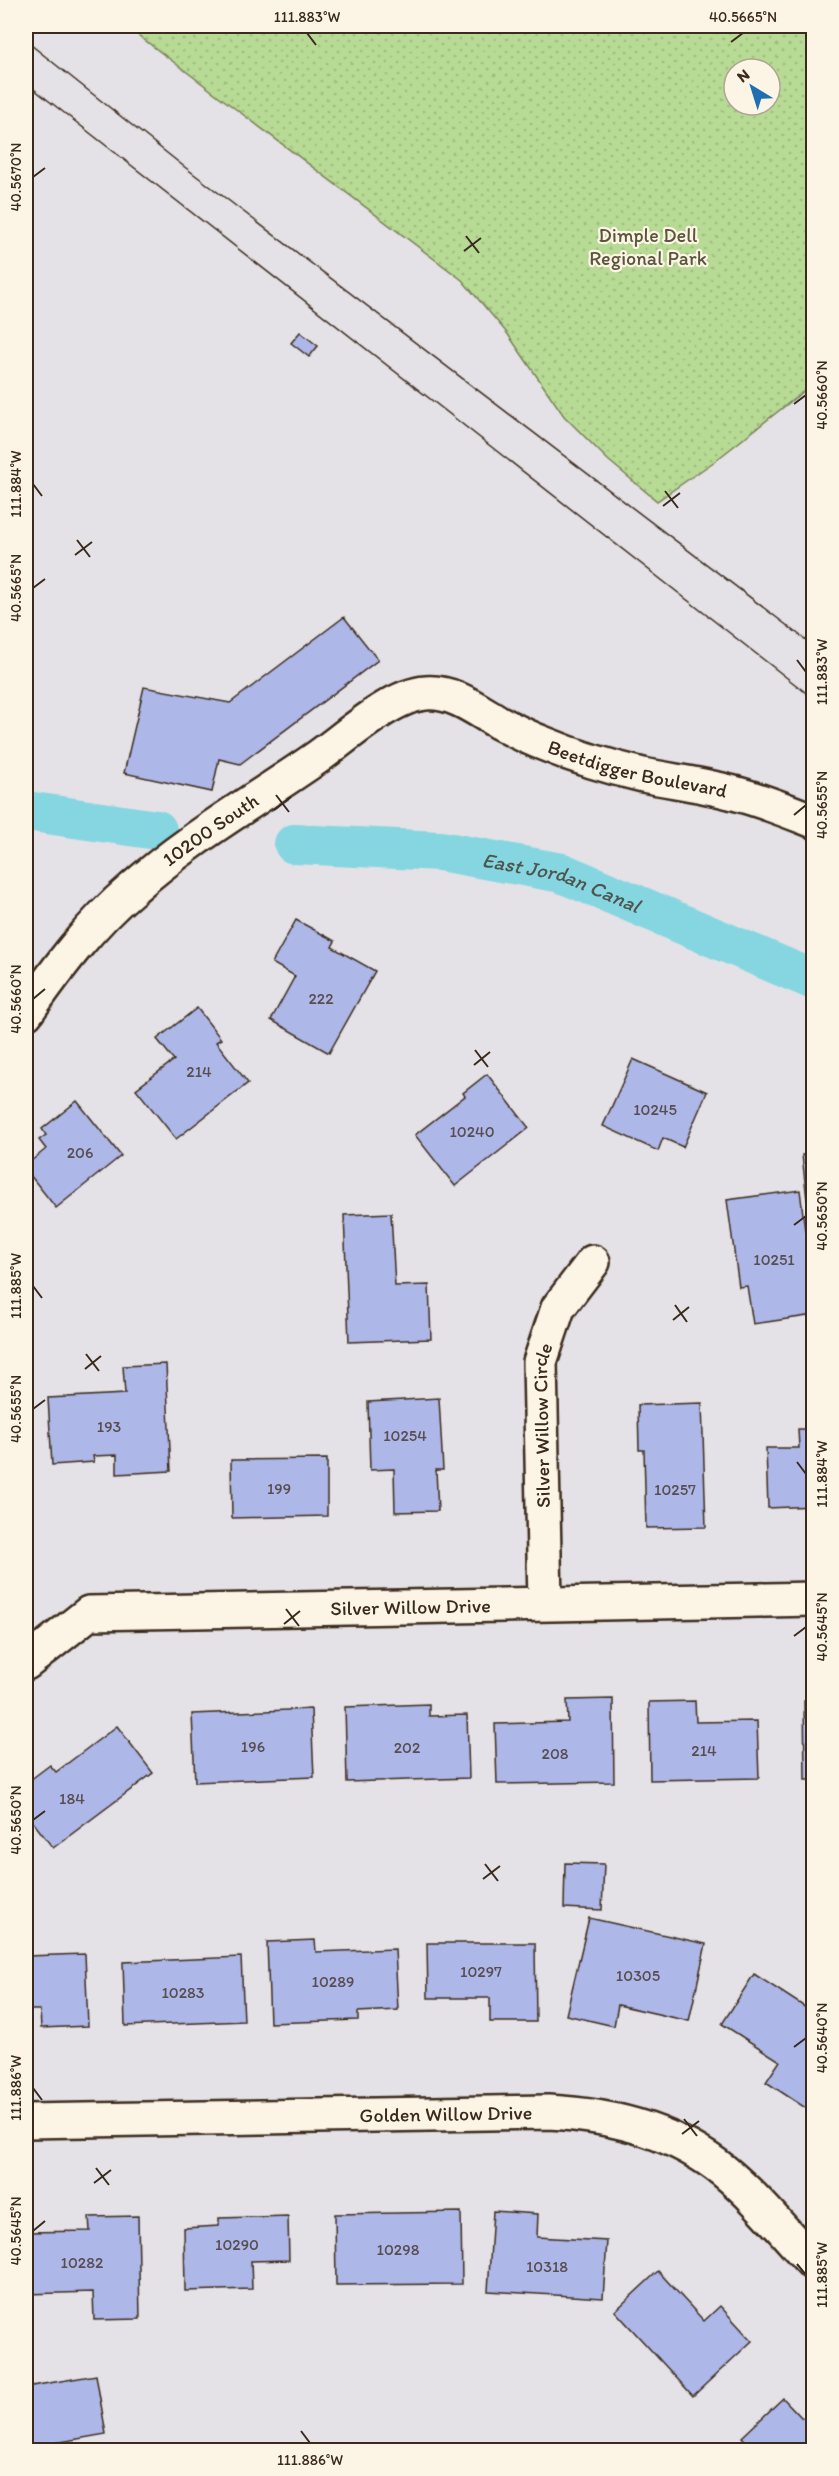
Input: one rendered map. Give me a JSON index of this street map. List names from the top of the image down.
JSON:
{
  "streets": {
    "street": [
      "Beetdigger Boulevard",
      "10200 South",
      "Silver Willow Circle",
      "Silver Willow Drive",
      "Golden Willow Drive"
    ]
  },
  "crossings": [
    ["Beetdigger Boulevard", "10200 South"],
    ["Silver Willow Circle", "Silver Willow Drive"]
  ],
  "water": ["East Jordan Canal"],
  "parks": ["Dimple Dell Regional Park"],
  "house_numbers": [
    "222",
    "214",
    "10245",
    "10240",
    "206",
    "10251",
    "193",
    "10254",
    "199",
    "10257",
    "196",
    "202",
    "214",
    "208",
    "184",
    "10297",
    "10305",
    "10289",
    "10283",
    "10290",
    "10298",
    "10282",
    "10318"
  ],
  "north": "top left",
  "coordinates": [
    "111.883°W",
    "40.5665°N",
    "40.5670°N",
    "40.5660°N",
    "111.884°W",
    "40.5655°N",
    "40.5650°N",
    "111.885°W",
    "40.5645°N",
    "40.5640°N",
    "111.886°W"
  ]
}
